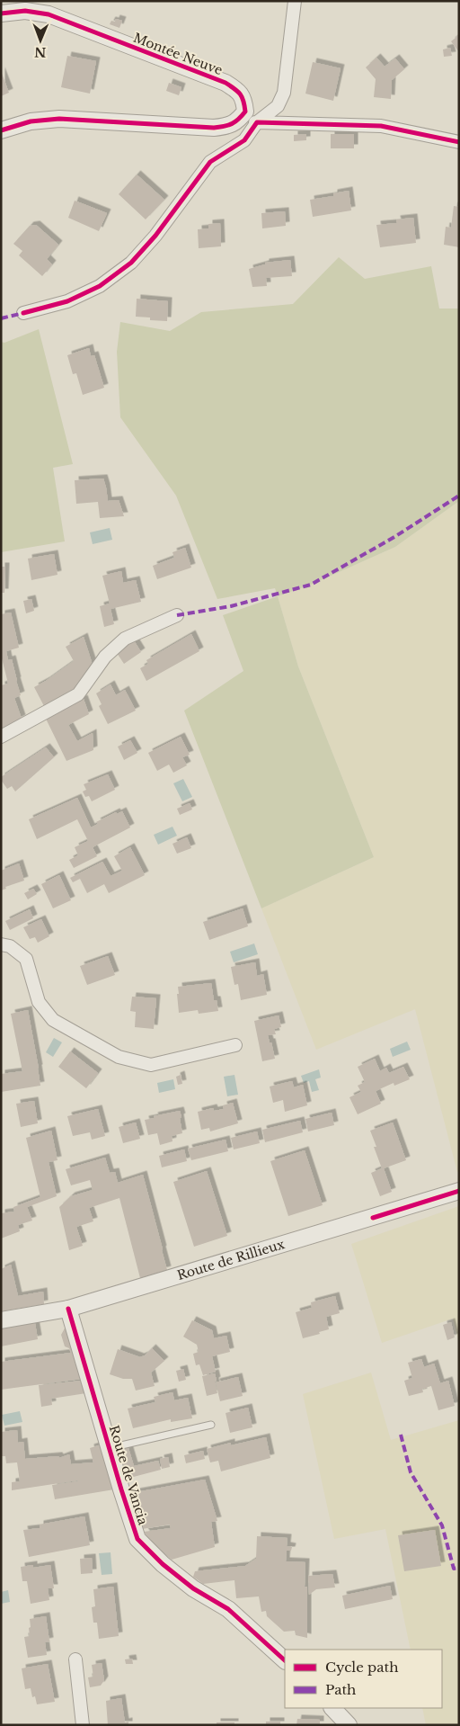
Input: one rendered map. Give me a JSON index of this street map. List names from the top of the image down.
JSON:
{
  "streets": {
    "street": ["Montée Neuve", "Route de Rillieux", "Route de Vancia"]
  },
  "crossings": [
    ["Route de Rillieux", "Route de Vancia"]
  ],
  "legend": ["Cycle path", "Path"],
  "north": "bottom"
}
